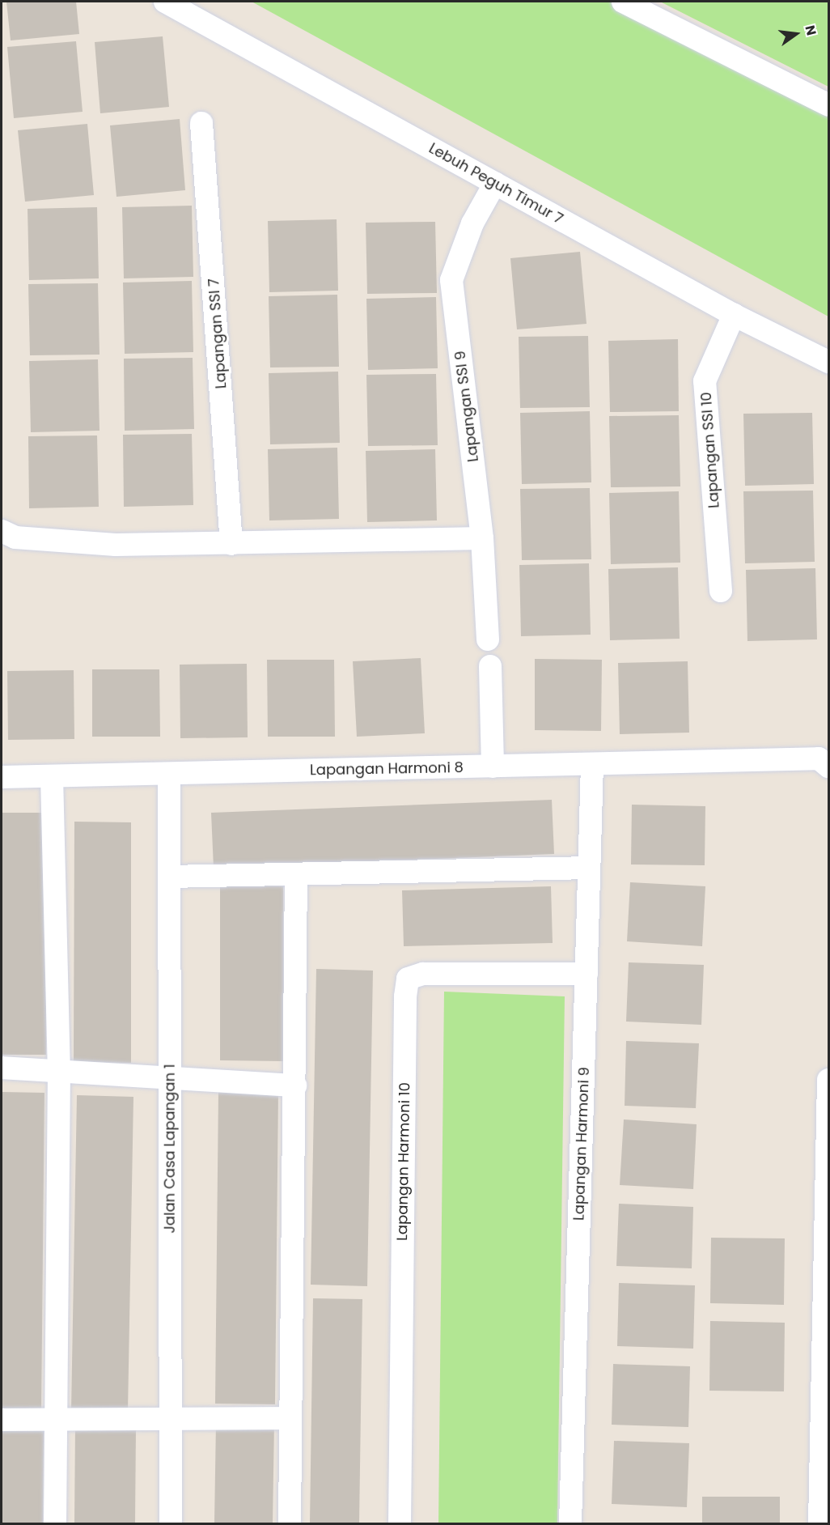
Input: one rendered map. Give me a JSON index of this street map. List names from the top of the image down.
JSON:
{
  "streets": {
    "street": [
      "Lebuh Peguh Timur 7",
      "Lapangan SSI 7",
      "Lapangan SSI 9",
      "Lapangan SSI 10",
      "Lapangan Harmoni 8",
      "Lapangan Harmoni 9",
      "Jalan Casa Lapangan 1",
      "Lapangan Harmoni 10"
    ]
  },
  "crossings": [
    ["Lebuh Peguh Timur 7", "Lapangan SSI 9"],
    ["Lebuh Peguh Timur 7", "Lapangan SSI 10"],
    ["Lapangan Harmoni 8", "Lapangan Harmoni 9"],
    ["Lapangan Harmoni 8", "Jalan Casa Lapangan 1"],
    ["Lapangan Harmoni 9", "Lapangan Harmoni 10"]
  ],
  "north": "right"
}
